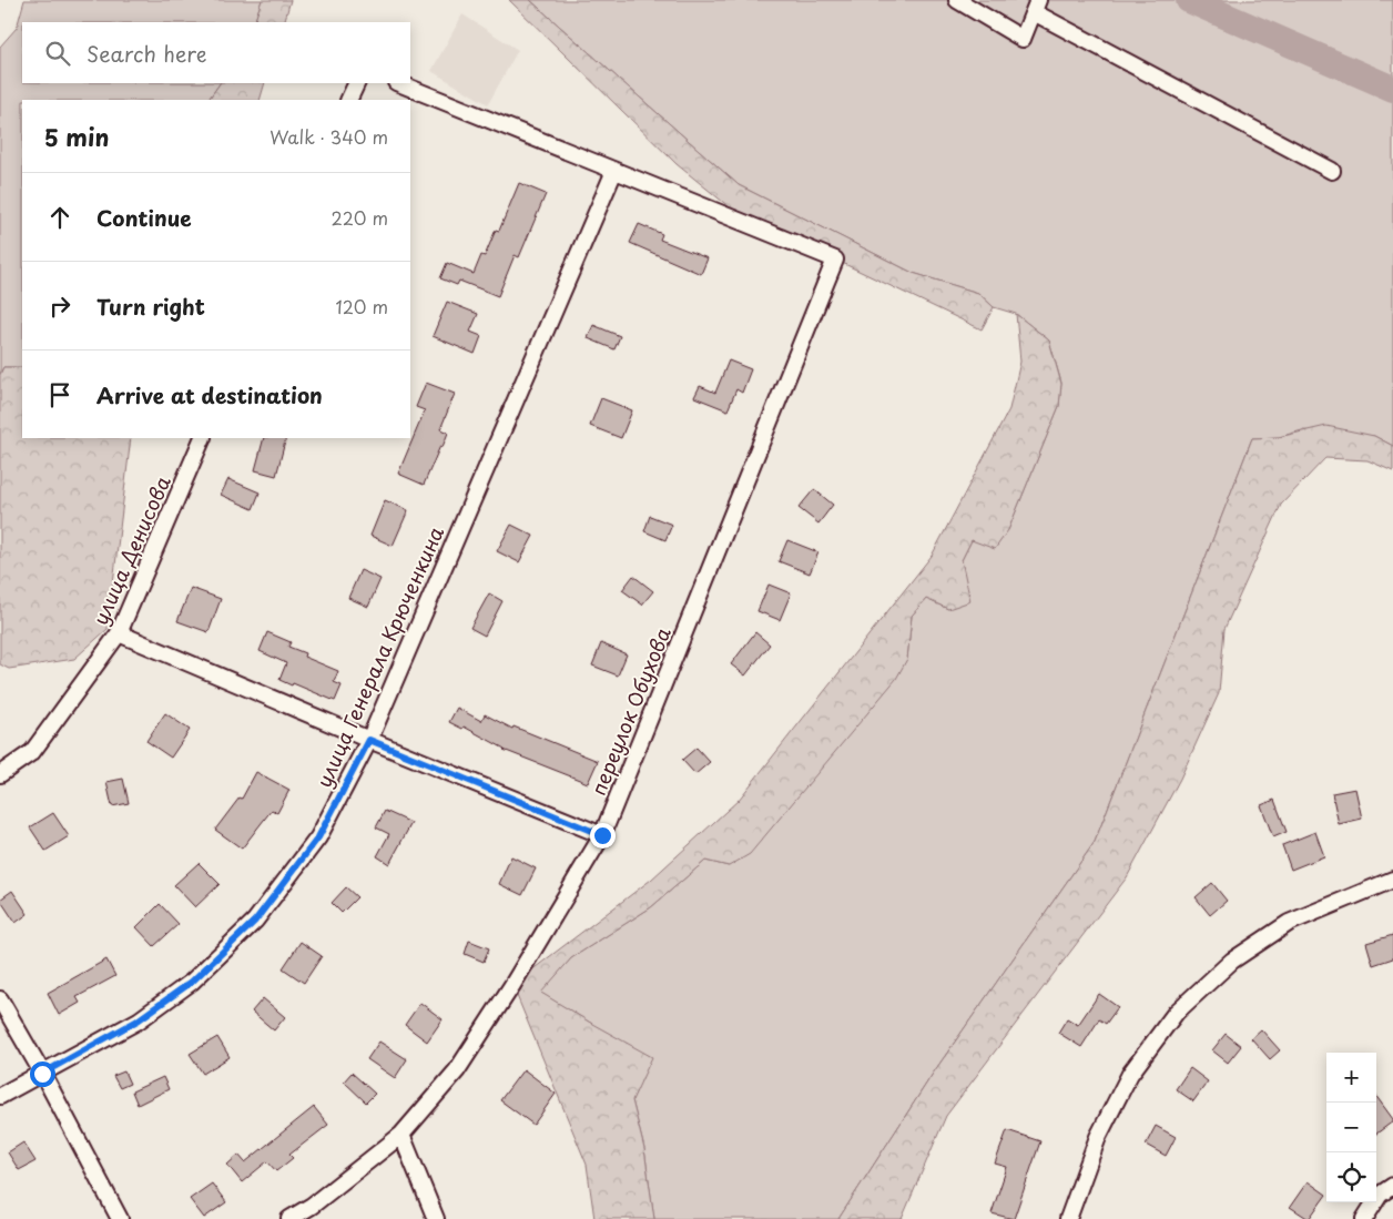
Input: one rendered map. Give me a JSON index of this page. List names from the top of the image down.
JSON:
{
  "streets": {
    "street": ["улица Денисова", "улица Генерала Крюченкина", "переулок Обухова"]
  },
  "crossings": [
    ["улица Генерала Крюченкина", "переулок Обухова"]
  ],
  "page": {
    "search": "Search here",
    "heading": ["5 min", "Walk · 340 m"],
    "list": [
      ["Continue", "220 m"],
      ["Turn right", "120 m"],
      "Arrive at destination"
    ],
    "map_buttons": ["+", "−"]
  }
}
